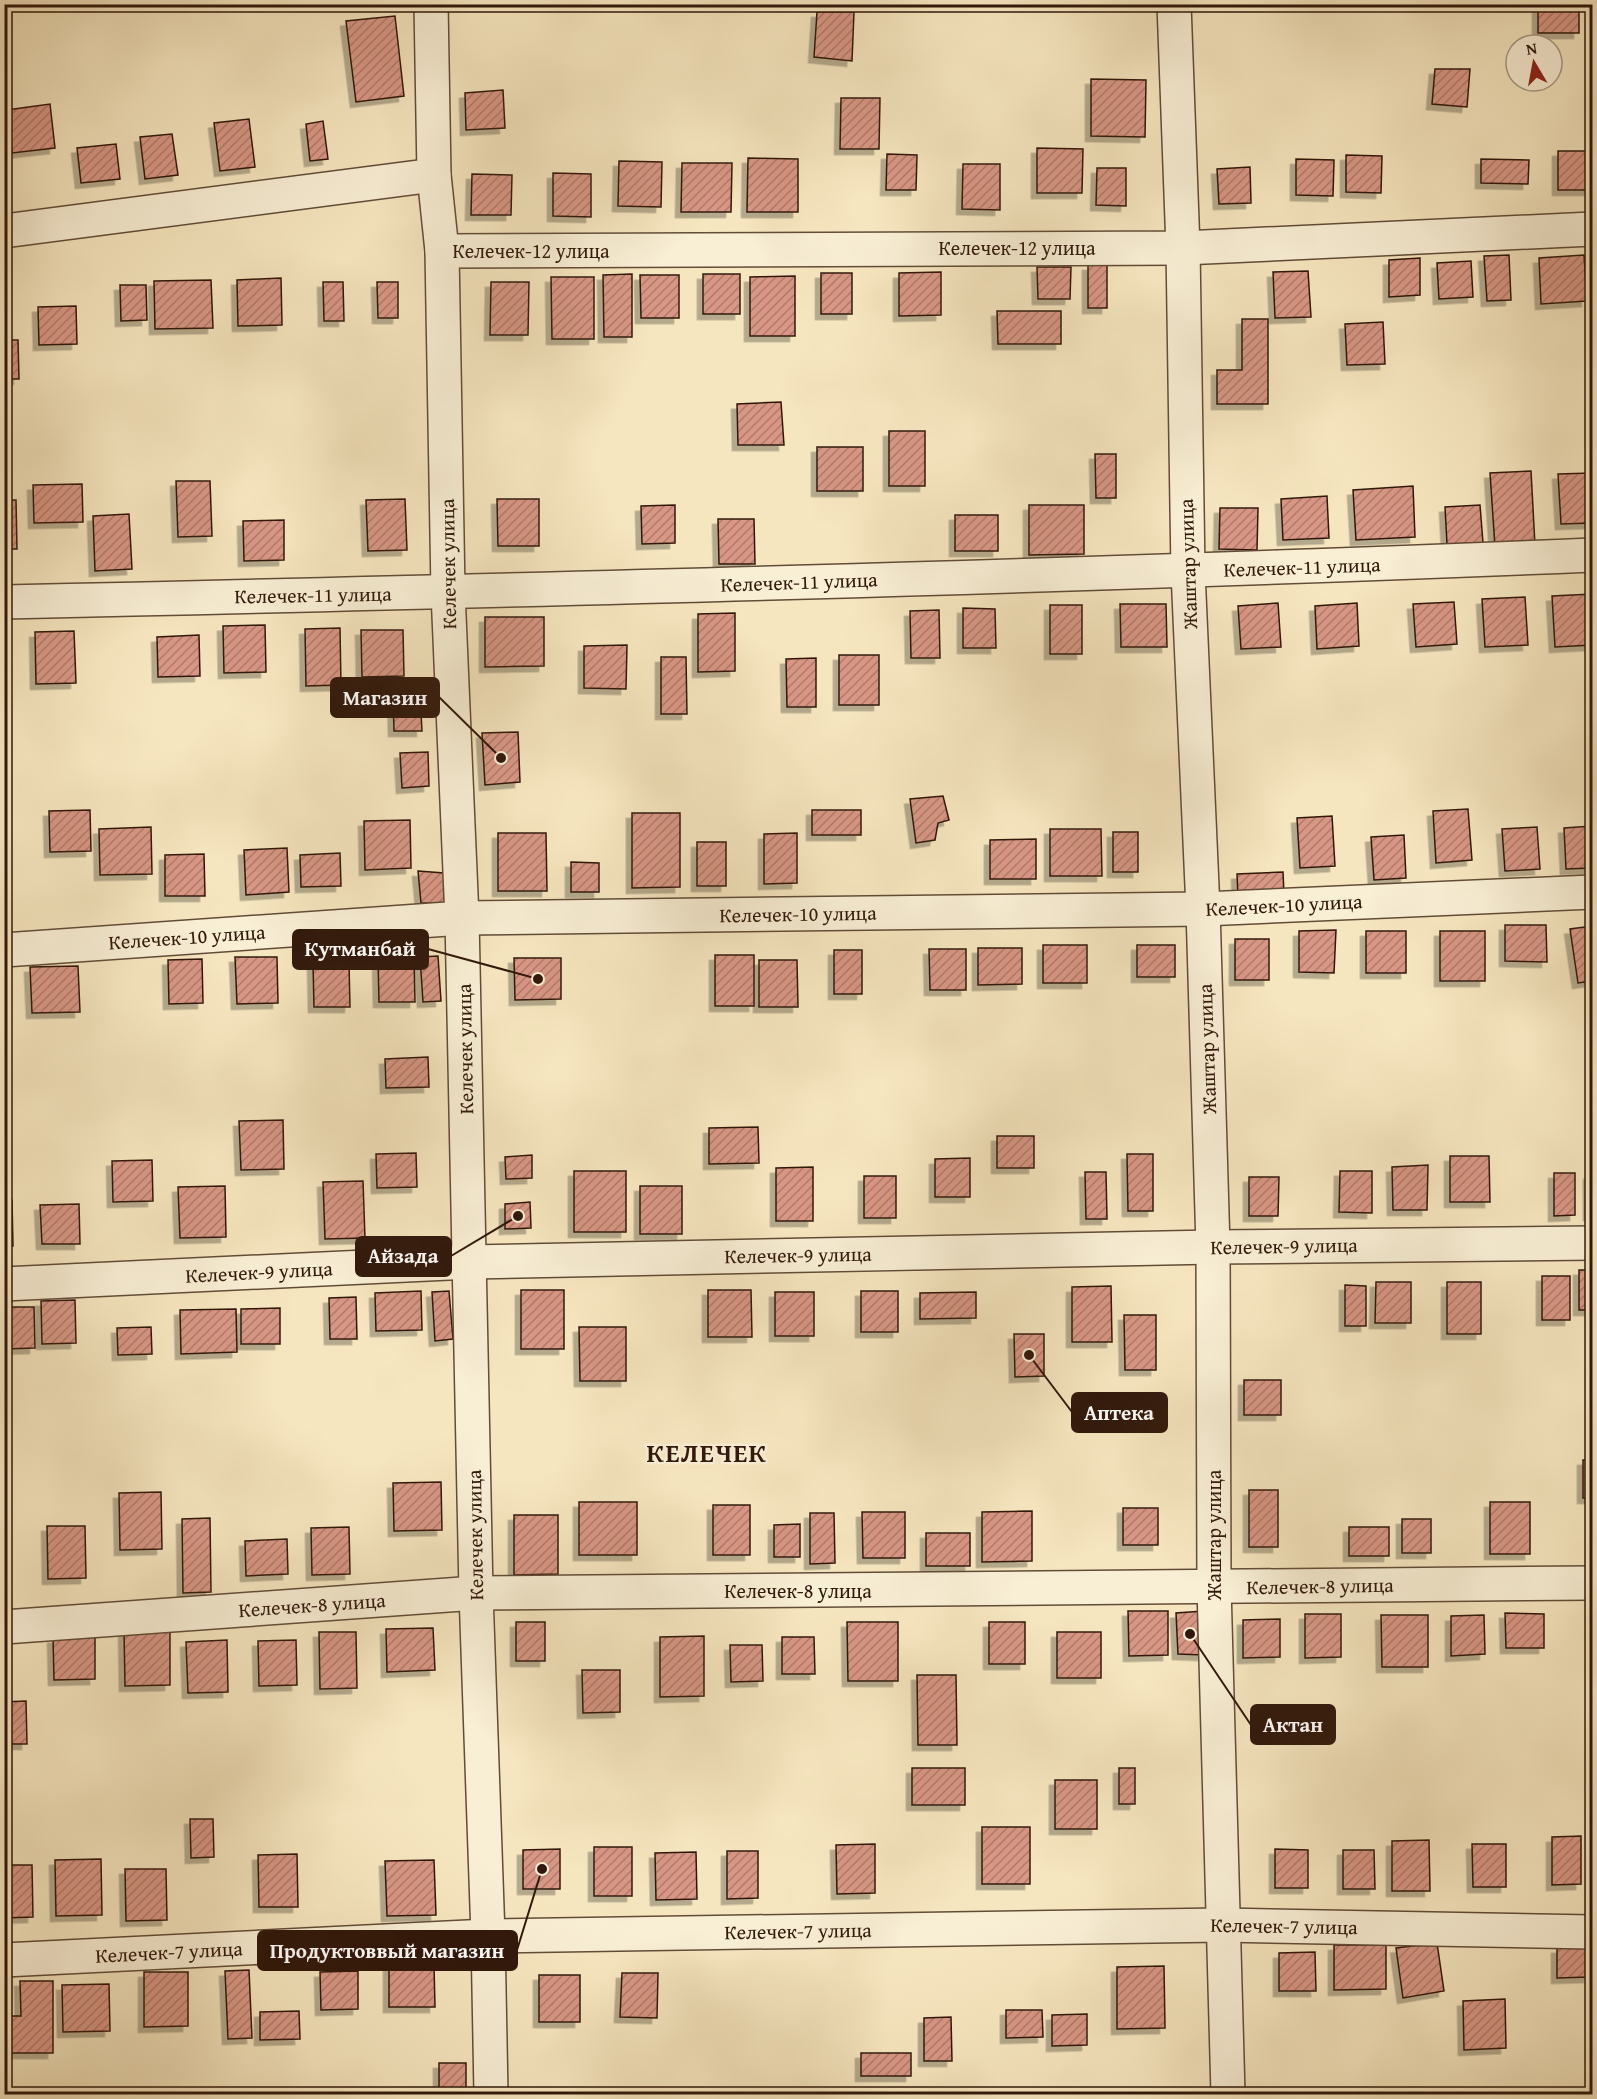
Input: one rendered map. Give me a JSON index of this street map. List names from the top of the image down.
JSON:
{
  "streets": {
    "street": [
      "Келечек-12 улица",
      "Келечек улица",
      "Жаштар улица",
      "Келечек-11 улица",
      "Келечек-10 улица",
      "Келечек-9 улица",
      "Келечек-8 улица",
      "Келечек-7 улица"
    ]
  },
  "crossings": [
    ["Келечек-12 улица", "Келечек улица"],
    ["Келечек-12 улица", "Жаштар улица"],
    ["Келечек улица", "Келечек-11 улица"],
    ["Келечек улица", "Келечек-10 улица"],
    ["Келечек улица", "Келечек-9 улица"],
    ["Келечек улица", "Келечек-8 улица"],
    ["Келечек улица", "Келечек-7 улица"],
    ["Жаштар улица", "Келечек-11 улица"],
    ["Жаштар улица", "Келечек-10 улица"],
    ["Жаштар улица", "Келечек-9 улица"],
    ["Жаштар улица", "Келечек-8 улица"],
    ["Жаштар улица", "Келечек-7 улица"]
  ],
  "districts": ["КЕЛЕЧЕК"],
  "places": [
    "Магазин",
    "Кутманбай",
    "Айзада",
    "Аптека",
    "Актан",
    "Продуктоввый магазин"
  ],
  "north": "top"
}
